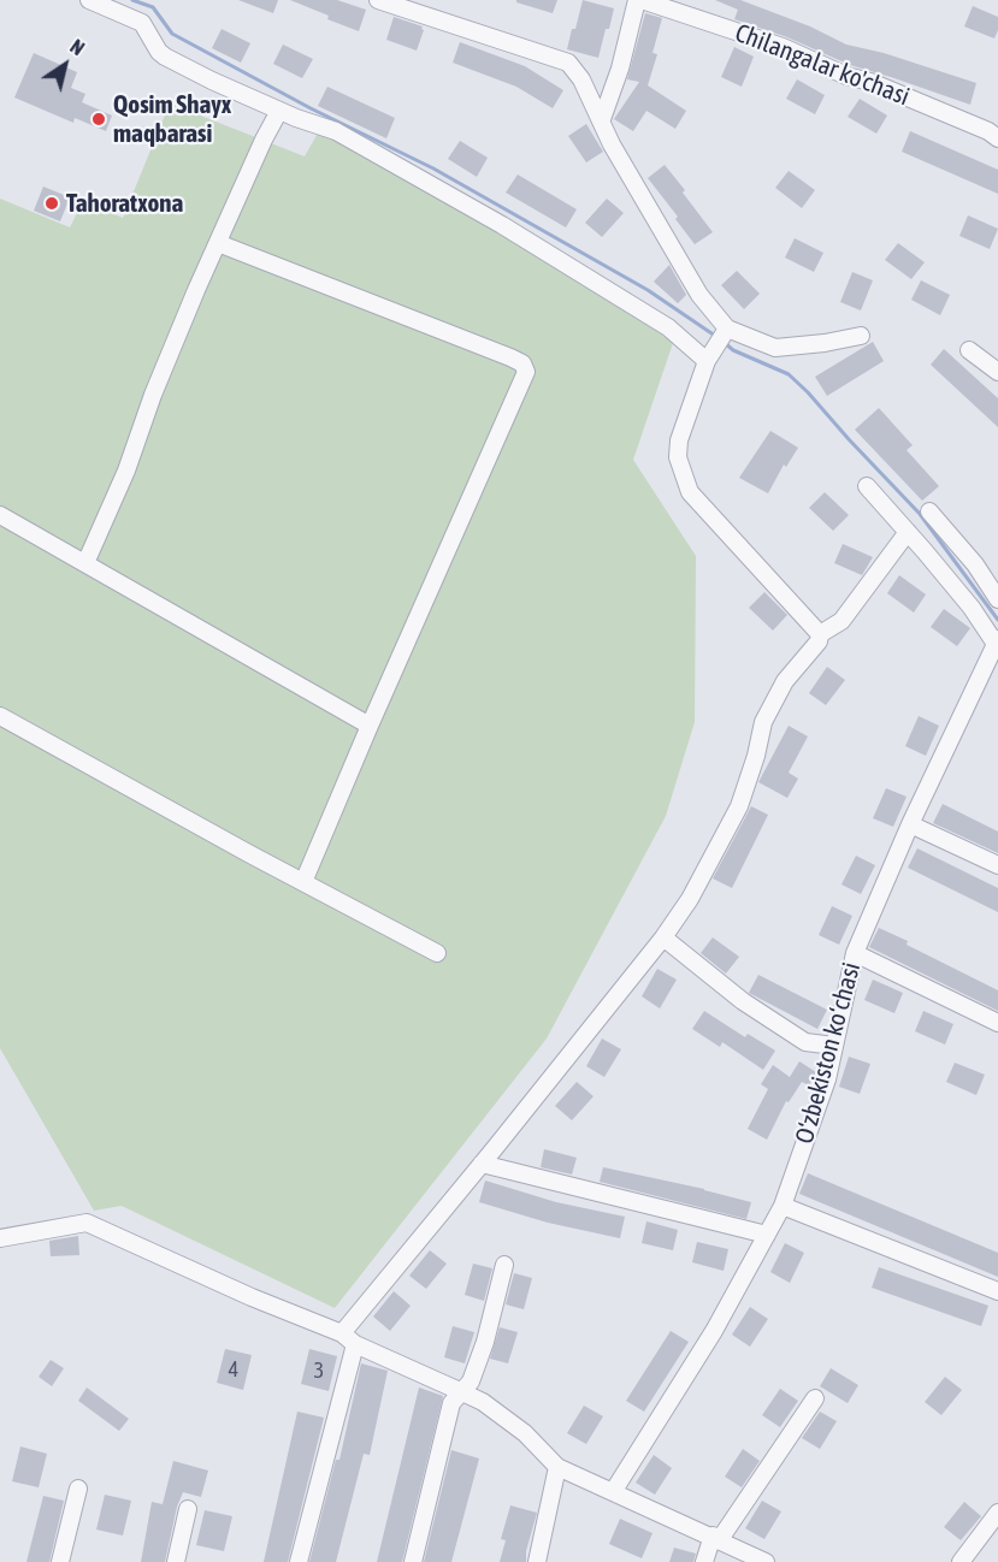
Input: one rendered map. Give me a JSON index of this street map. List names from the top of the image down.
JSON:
{
  "streets": {
    "street": ["Chilangalar ko'chasi", "O‘zbekiston ko‘chasi"]
  },
  "places": ["Qosim Shayx maqbarasi", "Tahoratxona"],
  "house_numbers": ["4", "3"],
  "north": "top right"
}
